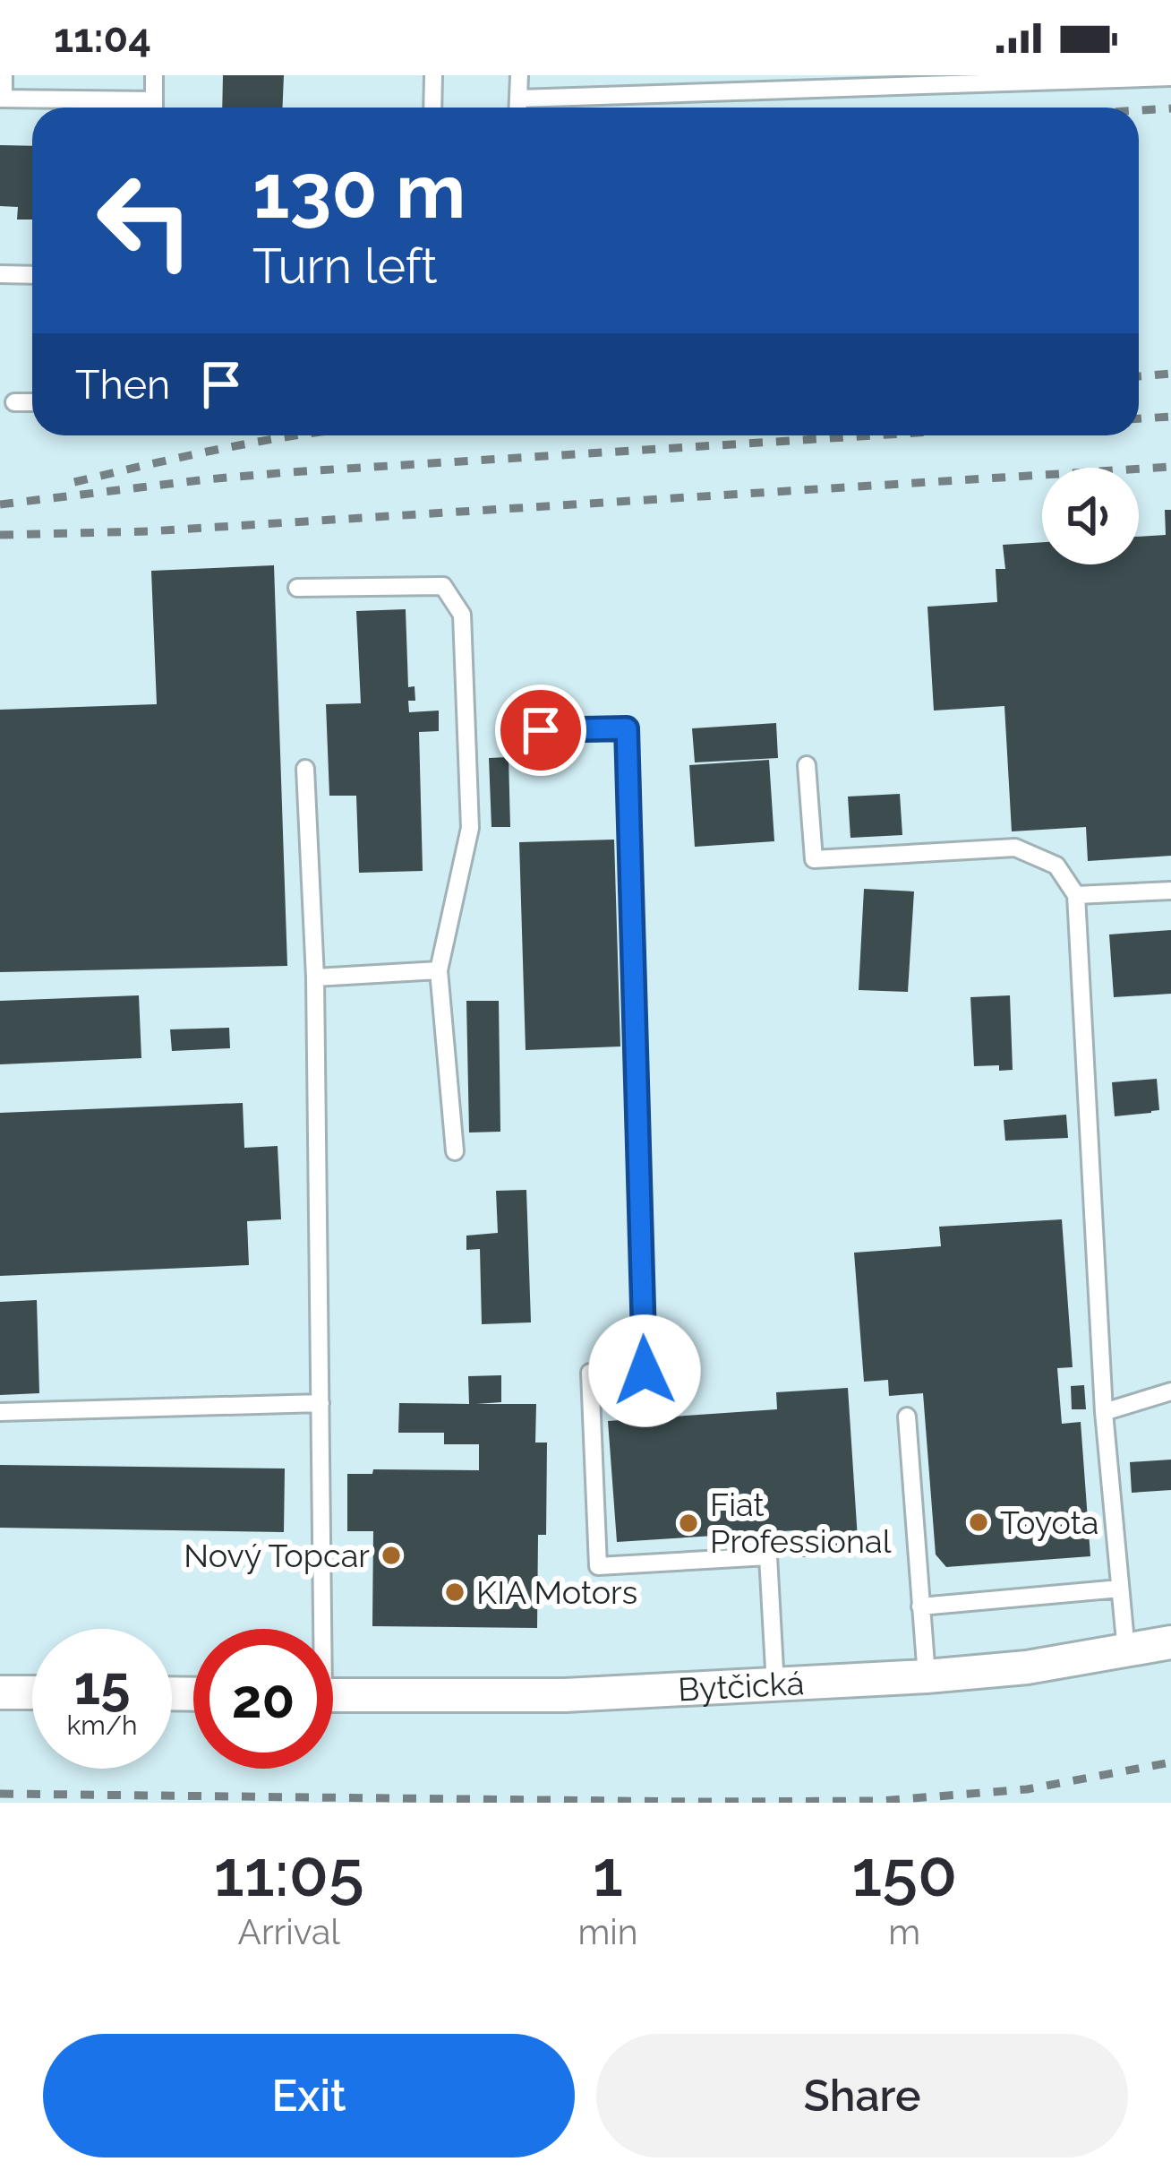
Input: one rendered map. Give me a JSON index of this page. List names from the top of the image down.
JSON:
{
  "streets": {
    "street": ["Bytčická"]
  },
  "places": [
    "Toyota",
    "Fiat Professional",
    "Nový Topcar",
    "KIA Motors"
  ],
  "page": {
    "status": "11:04",
    "turn": ["130 m", "Turn left"],
    "then": "Then",
    "speed": "15 km/h",
    "limit": "20",
    "eta": [
      "11:05",
      "Arrival",
      "1",
      "min",
      "150",
      "m"
    ],
    "buttons": ["Exit", "Share"]
  }
}
